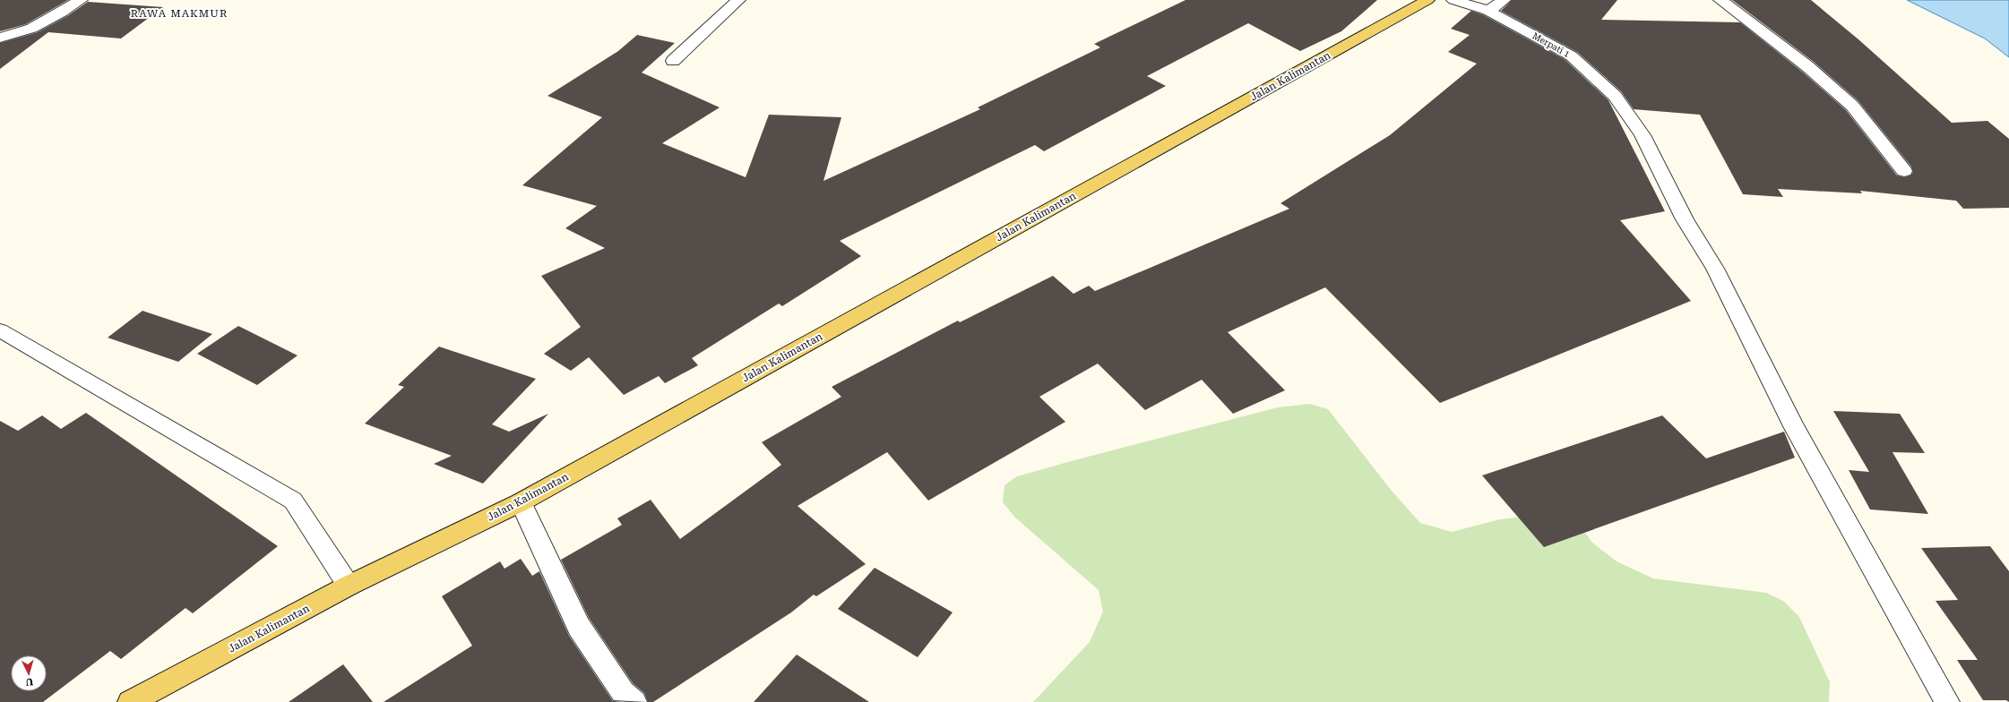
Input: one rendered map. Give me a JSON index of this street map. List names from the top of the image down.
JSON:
{
  "streets": {
    "main road": ["Jalan Kalimantan"],
    "street": ["Merpati 1"]
  },
  "districts": ["RAWA MAKMUR"],
  "north": "bottom"
}
